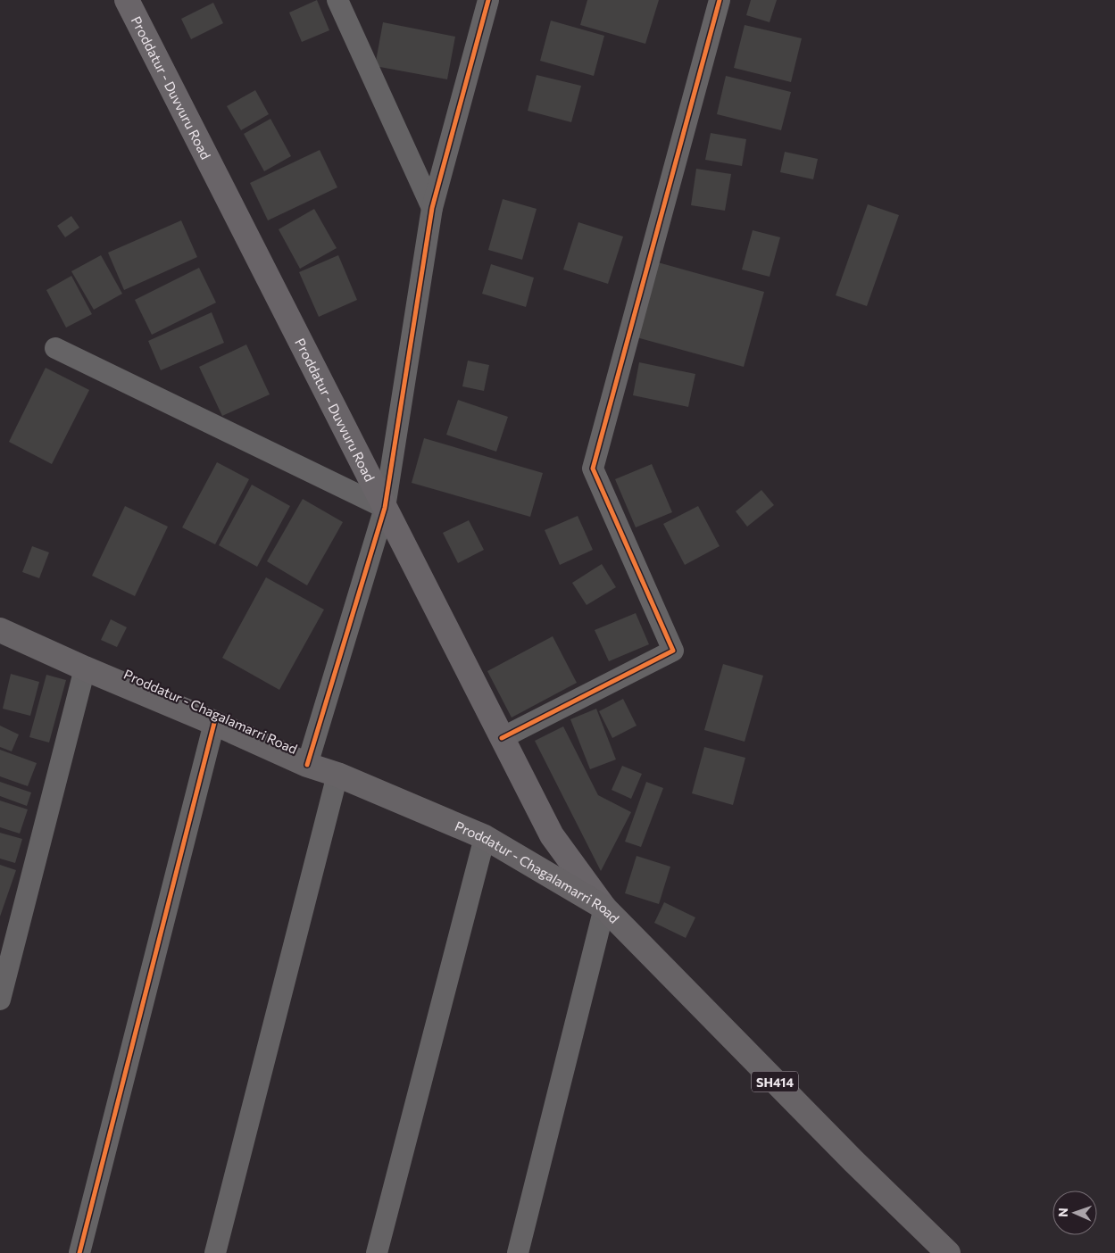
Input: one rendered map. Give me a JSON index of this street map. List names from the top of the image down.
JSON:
{
  "streets": {
    "main road": ["Proddatur - Duvvuru Road", "Proddatur - Chagalamarri Road", "SH414"]
  },
  "crossings": [
    ["Proddatur - Duvvuru Road", "Proddatur - Chagalamarri Road"]
  ],
  "north": "left"
}
